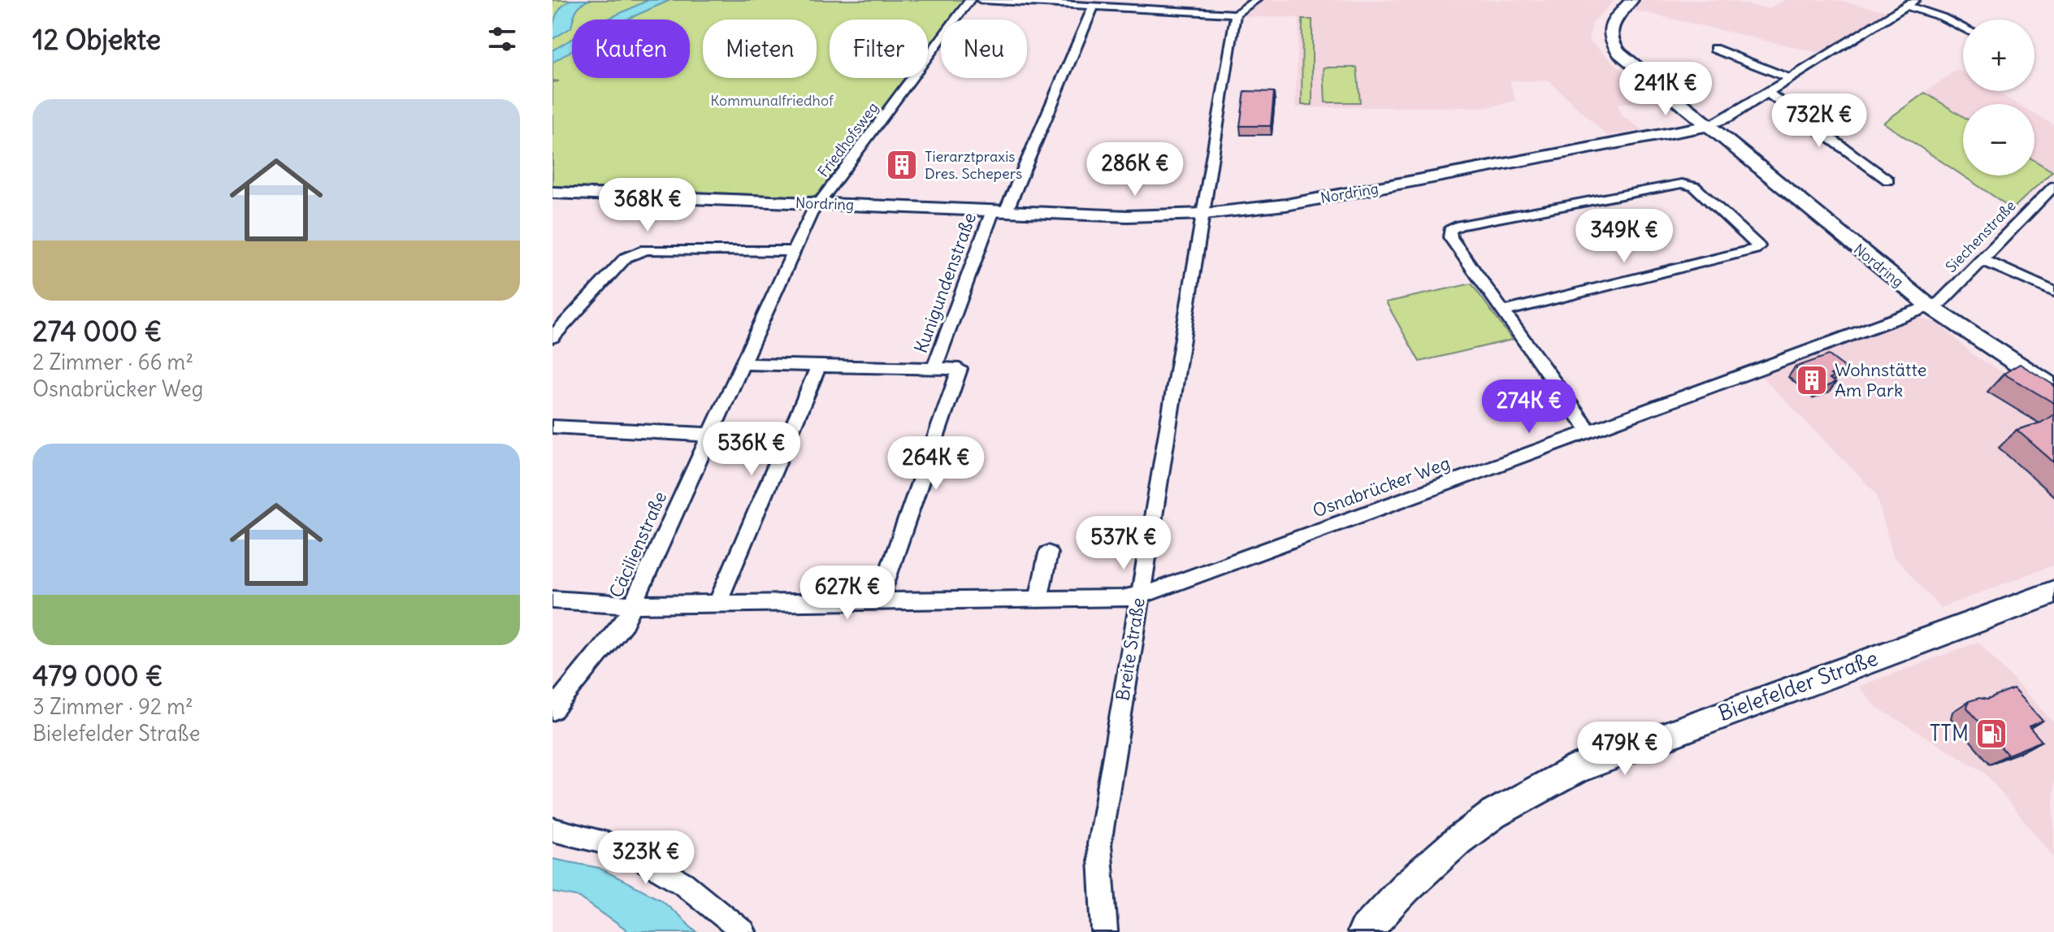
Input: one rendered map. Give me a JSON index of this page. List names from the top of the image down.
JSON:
{
  "streets": {
    "main road": ["Nordring", "Bielefelder Straße"],
    "street": [
      "Friedhofsweg",
      "Siechenstraße",
      "Kunigundenstraße",
      "Osnabrücker Weg",
      "Cäcilienstraße",
      "Breite Straße"
    ]
  },
  "crossings": [
    ["Friedhofsweg", "Nordring"],
    ["Friedhofsweg", "Cäcilienstraße"],
    ["Nordring", "Siechenstraße"],
    ["Nordring", "Kunigundenstraße"],
    ["Nordring", "Osnabrücker Weg"],
    ["Nordring", "Cäcilienstraße"],
    ["Nordring", "Breite Straße"],
    ["Siechenstraße", "Osnabrücker Weg"],
    ["Kunigundenstraße", "Osnabrücker Weg"],
    ["Osnabrücker Weg", "Cäcilienstraße"],
    ["Osnabrücker Weg", "Breite Straße"]
  ],
  "parks": ["Kommunalfriedhof"],
  "places": {
    "building": ["Tierarztpraxis Dres. Schepers", "Wohnstätte Am Park"],
    "fuel station": ["TTM"]
  },
  "page": {
    "heading": "12 Objekte",
    "map_buttons": ["+", "−"],
    "chip": [
      "Kaufen",
      "Mieten",
      "Filter",
      "Neu"
    ],
    "price": [
      "241K €",
      "732K €",
      "286K €",
      "368K €",
      "349K €",
      "274K €",
      "536K €",
      "264K €",
      "537K €",
      "627K €",
      "479K €",
      "323K €"
    ],
    "list": [
      {
        "name": "274 000 €",
        "note": "2 Zimmer · 66 m² · Osnabrücker Weg"
      },
      {
        "name": "479 000 €",
        "note": "3 Zimmer · 92 m² · Bielefelder Straße"
      }
    ]
  }
}
